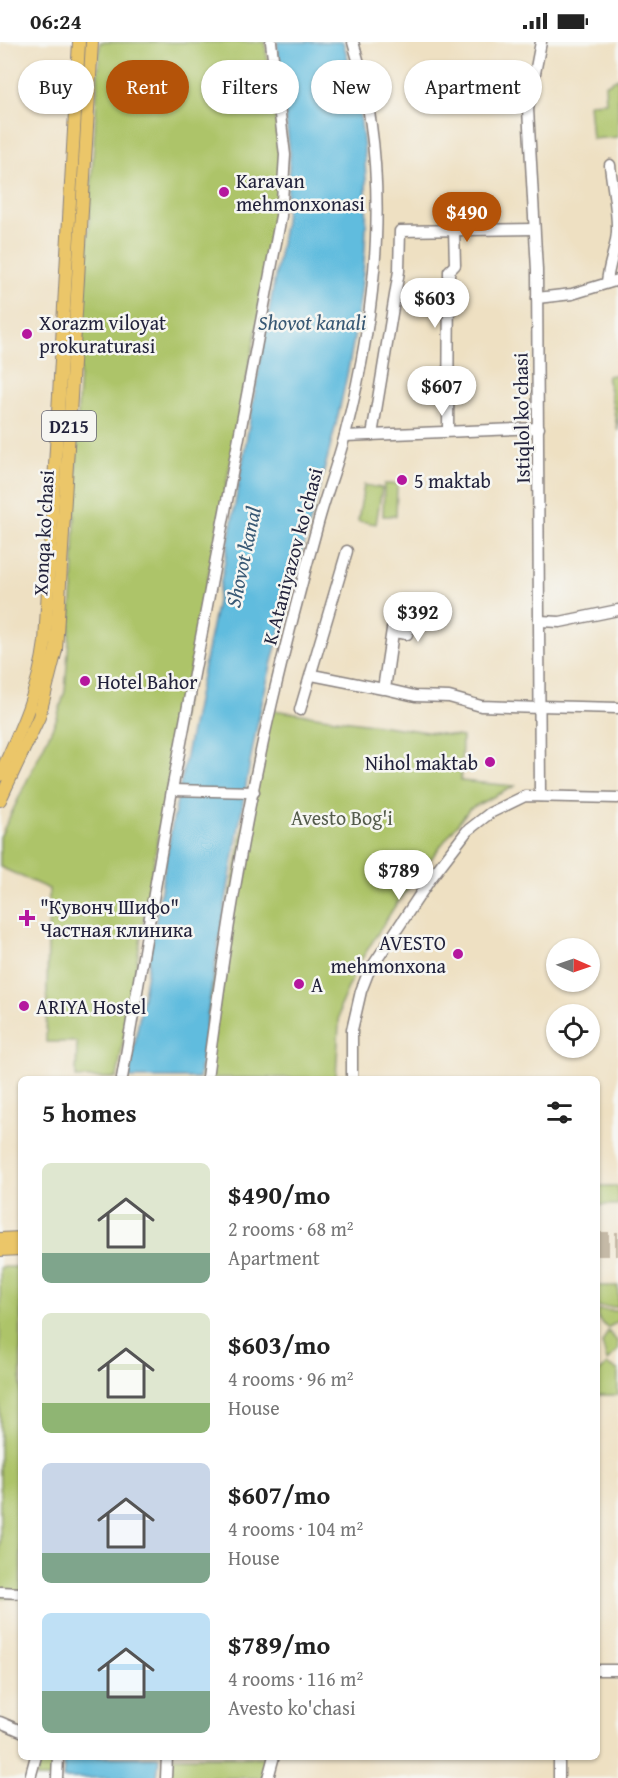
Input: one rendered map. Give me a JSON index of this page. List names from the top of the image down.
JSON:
{
  "streets": {
    "main road": ["D215", "Xonqa ko'chasi"],
    "street": ["Istiqlol ko'chasi", "K.Ataniyazov ko'chasi"]
  },
  "water": ["Shovot kanali", "Shovot kanal"],
  "parks": ["Avesto Bog'i"],
  "places": {
    "other": [
      "Karavan mehmonxonasi",
      "Xorazm viloyat prokuraturasi",
      "5 maktab",
      "Hotel Bahor",
      "Nihol maktab",
      "AVESTO mehmonxona",
      "A",
      "ARIYA Hostel"
    ],
    "health": ["\"Кувонч Шифо\" Частная клиника"]
  },
  "north": "right",
  "page": {
    "status": "06:24",
    "chip": [
      "Buy",
      "Rent",
      "Filters",
      "New",
      "Apartment"
    ],
    "price": [
      "$490",
      "$603",
      "$607",
      "$392",
      "$789"
    ],
    "heading": "5 homes",
    "list": [
      {
        "name": "$490/mo",
        "note": "2 rooms · 68 m² · Apartment"
      },
      {
        "name": "$603/mo",
        "note": "4 rooms · 96 m² · House"
      },
      {
        "name": "$607/mo",
        "note": "4 rooms · 104 m² · House"
      },
      {
        "name": "$789/mo",
        "note": "4 rooms · 116 m² · Avesto ko'chasi"
      }
    ]
  }
}
